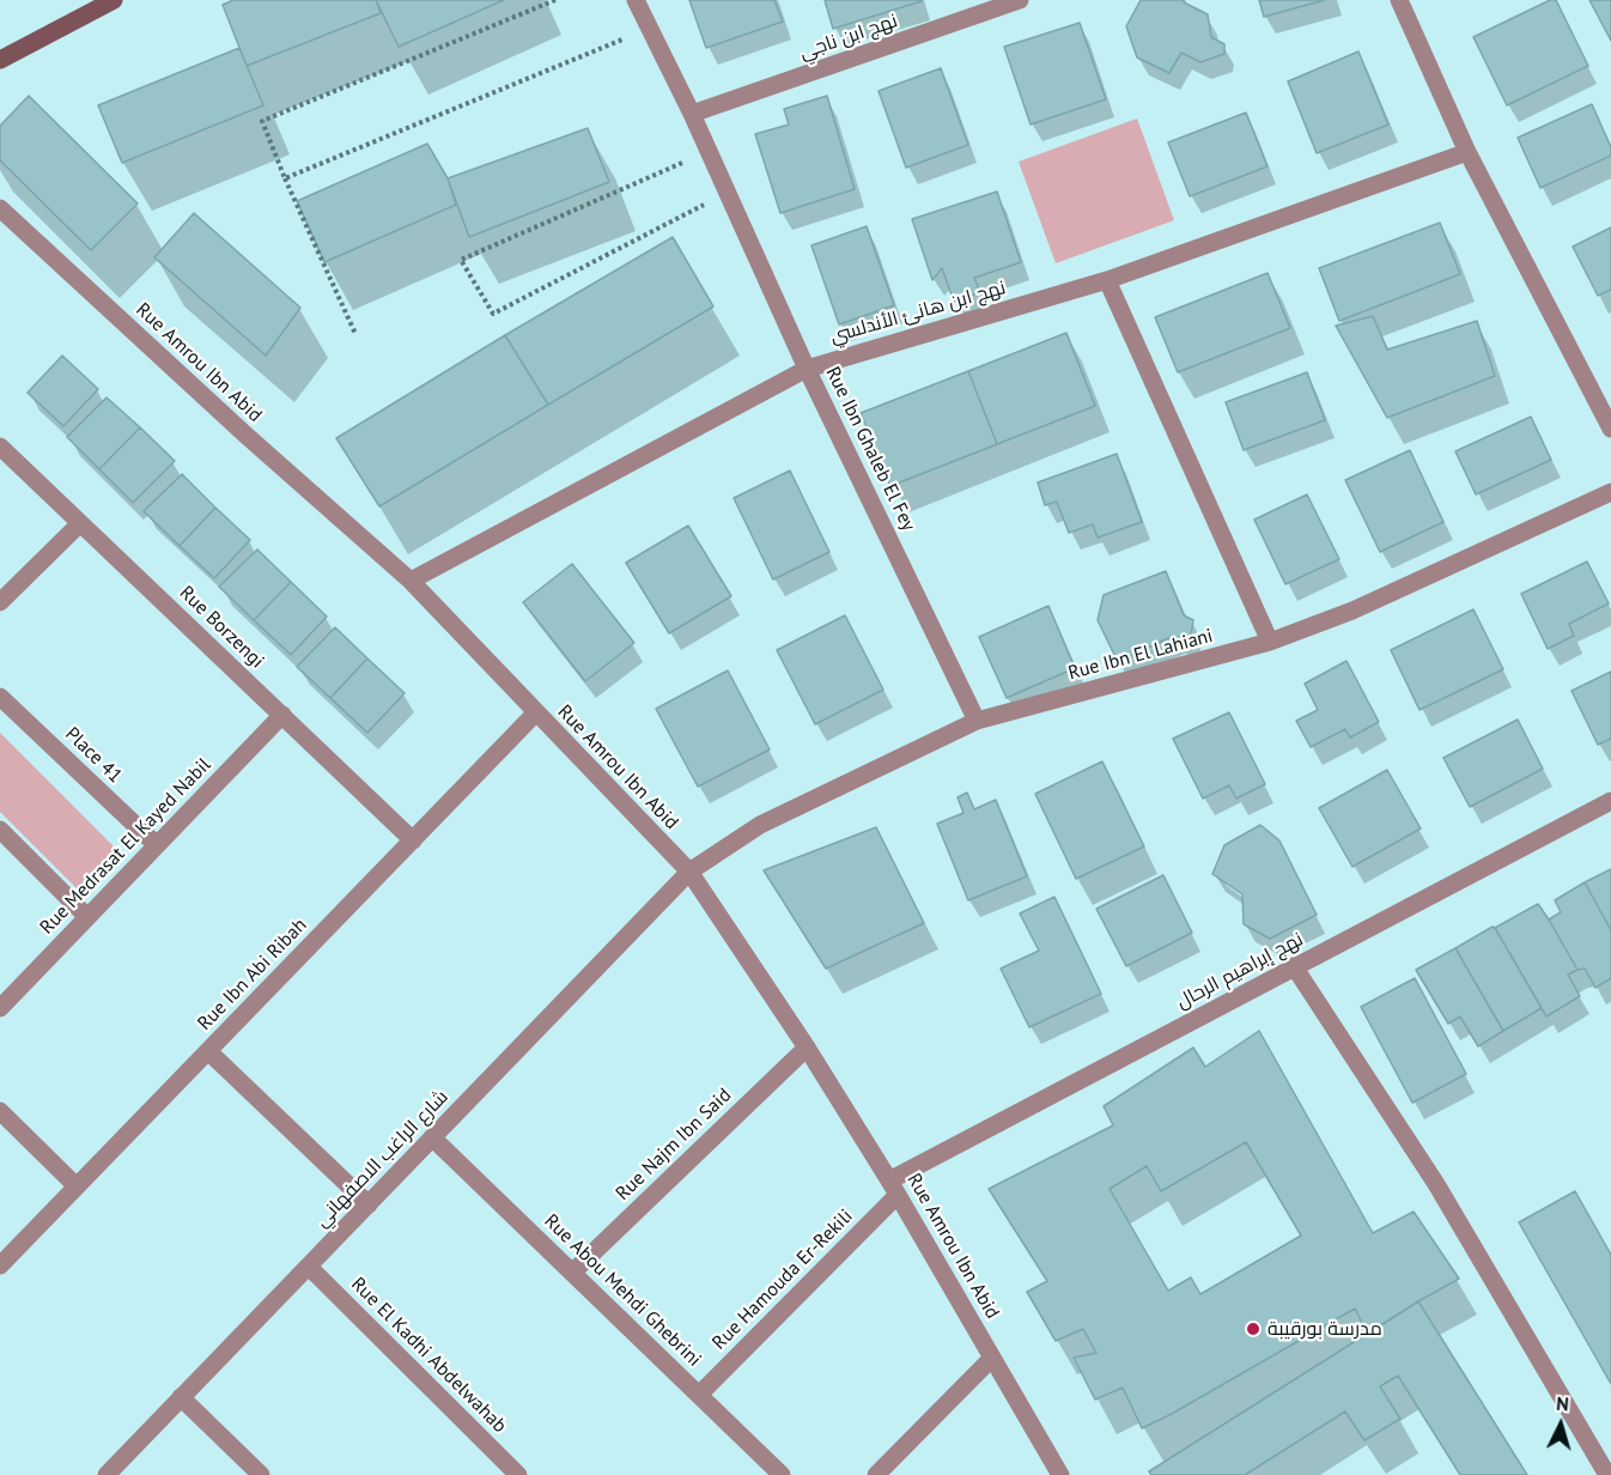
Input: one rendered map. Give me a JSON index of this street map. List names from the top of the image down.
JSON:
{
  "streets": {
    "street": [
      "نهج ابن ناجي",
      "نهج ابن هانئ الأندلسي",
      "Rue Amrou Ibn Abid",
      "Rue Ibn Ghaleb El Fey",
      "Rue Borzengi",
      "Rue Ibn El Lahiani",
      "Place 41",
      "Rue Medrasat El Kayed Nabil",
      "نهج إبراهيم الرحال",
      "Rue Ibn Abi Ribah",
      "Rue Najm Ibn Said",
      "شارع الراغب الاصفهاني",
      "Rue Hamouda Er-Rekili",
      "Rue Abou Mehdi Ghebrini",
      "Rue El Kadhi Abdelwahab"
    ]
  },
  "crossings": [
    ["نهج ابن ناجي", "Rue Ibn Ghaleb El Fey"],
    ["نهج ابن هانئ الأندلسي", "Rue Amrou Ibn Abid"],
    ["نهج ابن هانئ الأندلسي", "Rue Ibn Ghaleb El Fey"],
    ["Rue Amrou Ibn Abid", "Rue Ibn El Lahiani"],
    ["Rue Amrou Ibn Abid", "نهج إبراهيم الرحال"],
    ["Rue Amrou Ibn Abid", "Rue Ibn Abi Ribah"],
    ["Rue Amrou Ibn Abid", "Rue Najm Ibn Said"],
    ["Rue Amrou Ibn Abid", "شارع الراغب الاصفهاني"],
    ["Rue Amrou Ibn Abid", "Rue Hamouda Er-Rekili"],
    ["Rue Ibn Ghaleb El Fey", "Rue Ibn El Lahiani"],
    ["Rue Borzengi", "Rue Medrasat El Kayed Nabil"],
    ["Rue Borzengi", "Rue Ibn Abi Ribah"],
    ["Rue Ibn El Lahiani", "شارع الراغب الاصفهاني"],
    ["Place 41", "Rue Medrasat El Kayed Nabil"],
    ["نهج إبراهيم الرحال", "Rue Hamouda Er-Rekili"],
    ["Rue Najm Ibn Said", "Rue Abou Mehdi Ghebrini"],
    ["شارع الراغب الاصفهاني", "Rue Abou Mehdi Ghebrini"],
    ["شارع الراغب الاصفهاني", "Rue El Kadhi Abdelwahab"],
    ["Rue Hamouda Er-Rekili", "Rue Abou Mehdi Ghebrini"]
  ],
  "places": ["مدرسة بورقيبة"],
  "north": "top"
}
